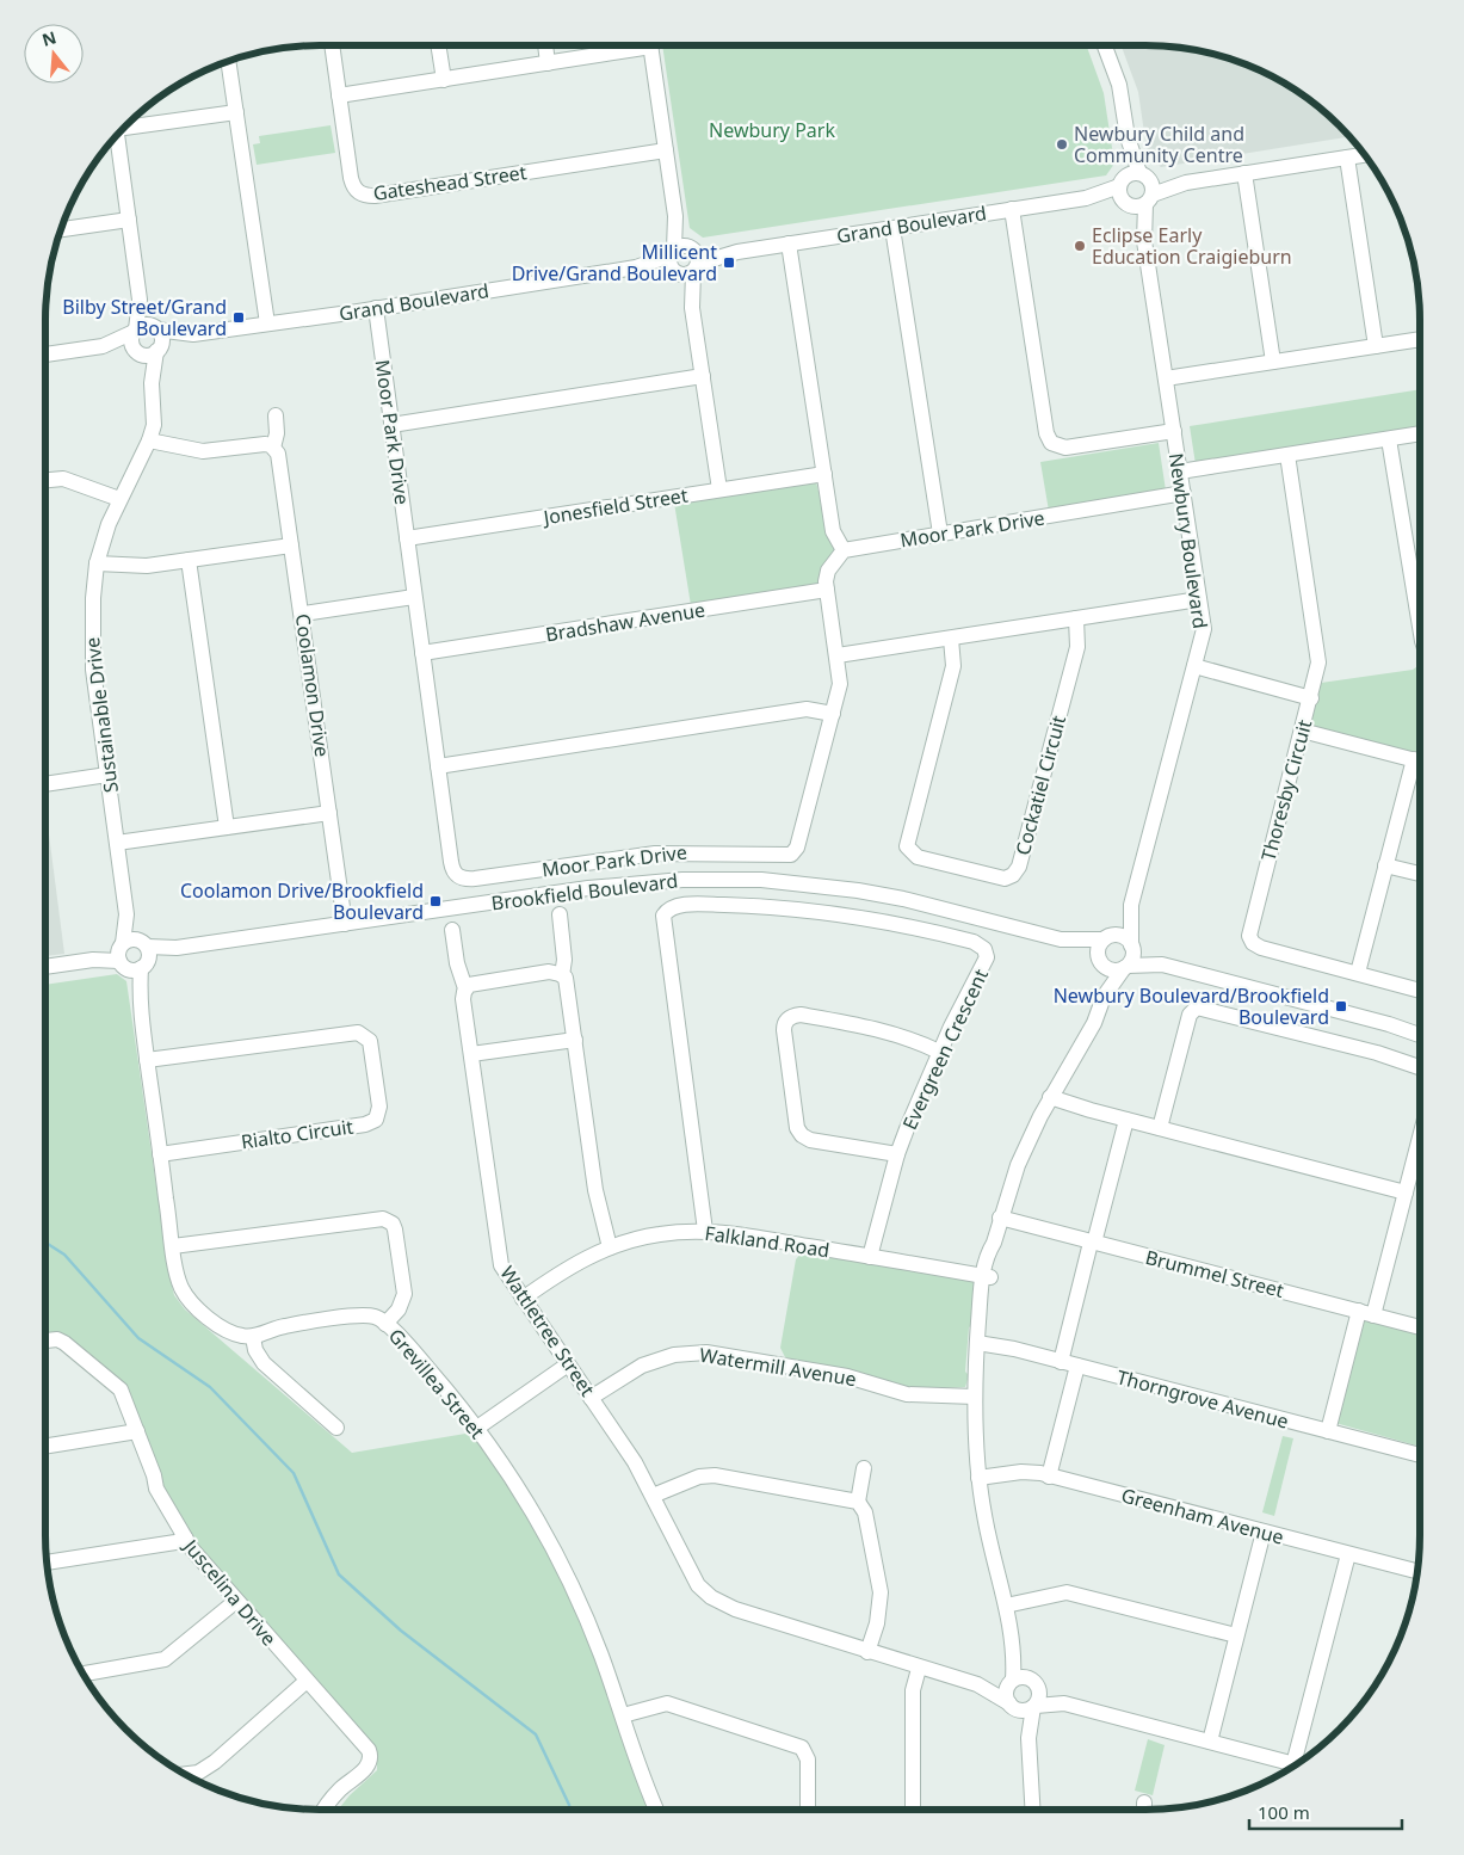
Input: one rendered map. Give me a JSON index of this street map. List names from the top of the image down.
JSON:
{
  "streets": {
    "street": [
      "Gateshead Street",
      "Grand Boulevard",
      "Moor Park Drive",
      "Jonesfield Street",
      "Newbury Boulevard",
      "Bradshaw Avenue",
      "Coolamon Drive",
      "Sustainable Drive",
      "Cockatiel Circuit",
      "Thoresby Circuit",
      "Brookfield Boulevard",
      "Evergreen Crescent",
      "Rialto Circuit",
      "Falkland Road",
      "Brummel Street",
      "Wattletree Street",
      "Watermill Avenue",
      "Grevillea Street",
      "Thorngrove Avenue",
      "Greenham Avenue",
      "Juscelina Drive"
    ]
  },
  "crossings": [
    ["Grand Boulevard", "Moor Park Drive"],
    ["Grand Boulevard", "Newbury Boulevard"],
    ["Grand Boulevard", "Sustainable Drive"],
    ["Moor Park Drive", "Jonesfield Street"],
    ["Moor Park Drive", "Newbury Boulevard"],
    ["Moor Park Drive", "Bradshaw Avenue"],
    ["Newbury Boulevard", "Brookfield Boulevard"],
    ["Coolamon Drive", "Brookfield Boulevard"],
    ["Sustainable Drive", "Brookfield Boulevard"],
    ["Evergreen Crescent", "Falkland Road"],
    ["Falkland Road", "Wattletree Street"],
    ["Wattletree Street", "Watermill Avenue"]
  ],
  "parks": ["Newbury Park"],
  "places": {
    "other": ["Newbury Child and Community Centre", "Eclipse Early Education Craigieburn"],
    "transit": [
      "Millicent Drive/Grand Boulevard",
      "Bilby Street/Grand Boulevard",
      "Coolamon Drive/Brookfield Boulevard",
      "Newbury Boulevard/Brookfield Boulevard"
    ]
  },
  "scale_bar": "100 m",
  "north": "top"
}
